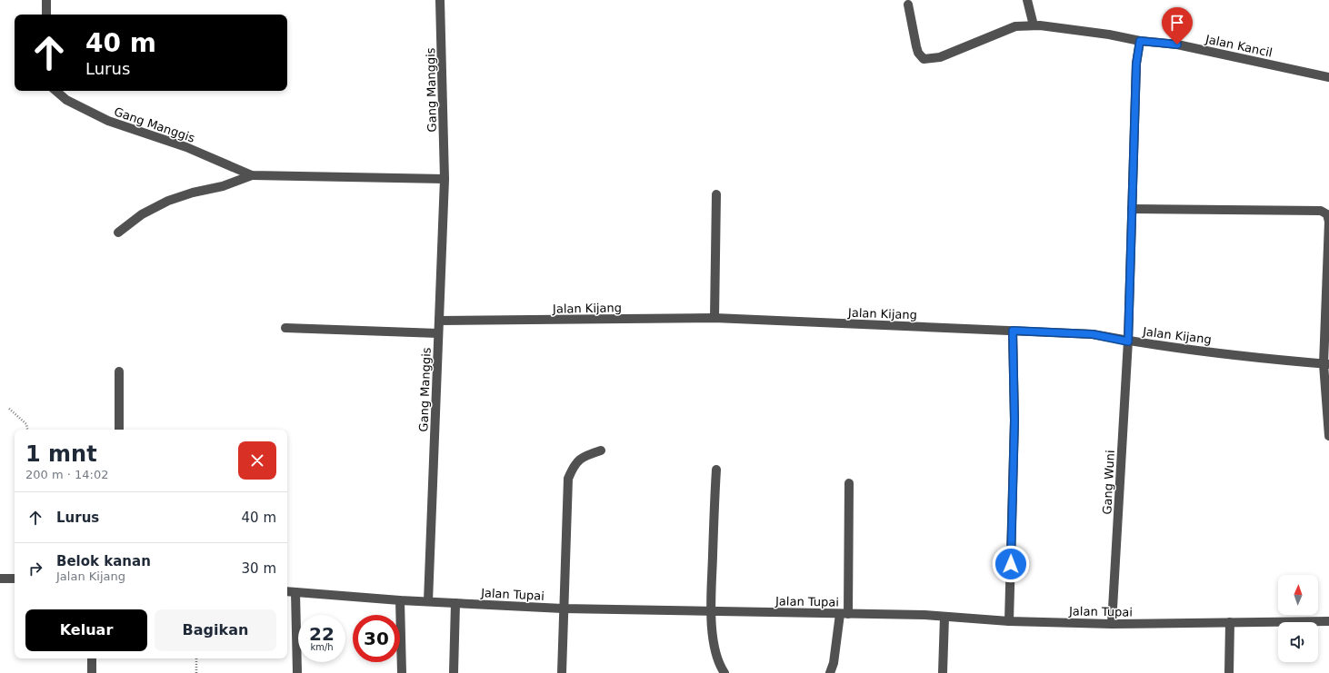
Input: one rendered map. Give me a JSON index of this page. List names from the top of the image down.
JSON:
{
  "streets": {
    "street": [
      "Jalan Kancil",
      "Gang Manggis",
      "Jalan Kijang",
      "Gang Wuni",
      "Jalan Tupai"
    ]
  },
  "crossings": [
    ["Gang Manggis", "Jalan Kijang"],
    ["Gang Manggis", "Jalan Tupai"],
    ["Jalan Kijang", "Gang Wuni"],
    ["Gang Wuni", "Jalan Tupai"]
  ],
  "north": "top",
  "page": {
    "turn": ["40 m", "Lurus"],
    "heading": ["1 mnt", "200 m · 14:02"],
    "list": [
      {
        "name": "Lurus",
        "value": "40 m"
      },
      {
        "name": "Belok kanan",
        "note": "Jalan Kijang",
        "value": "30 m"
      }
    ],
    "buttons": ["Keluar", "Bagikan"],
    "speed": "22 km/h",
    "limit": "30"
  }
}
